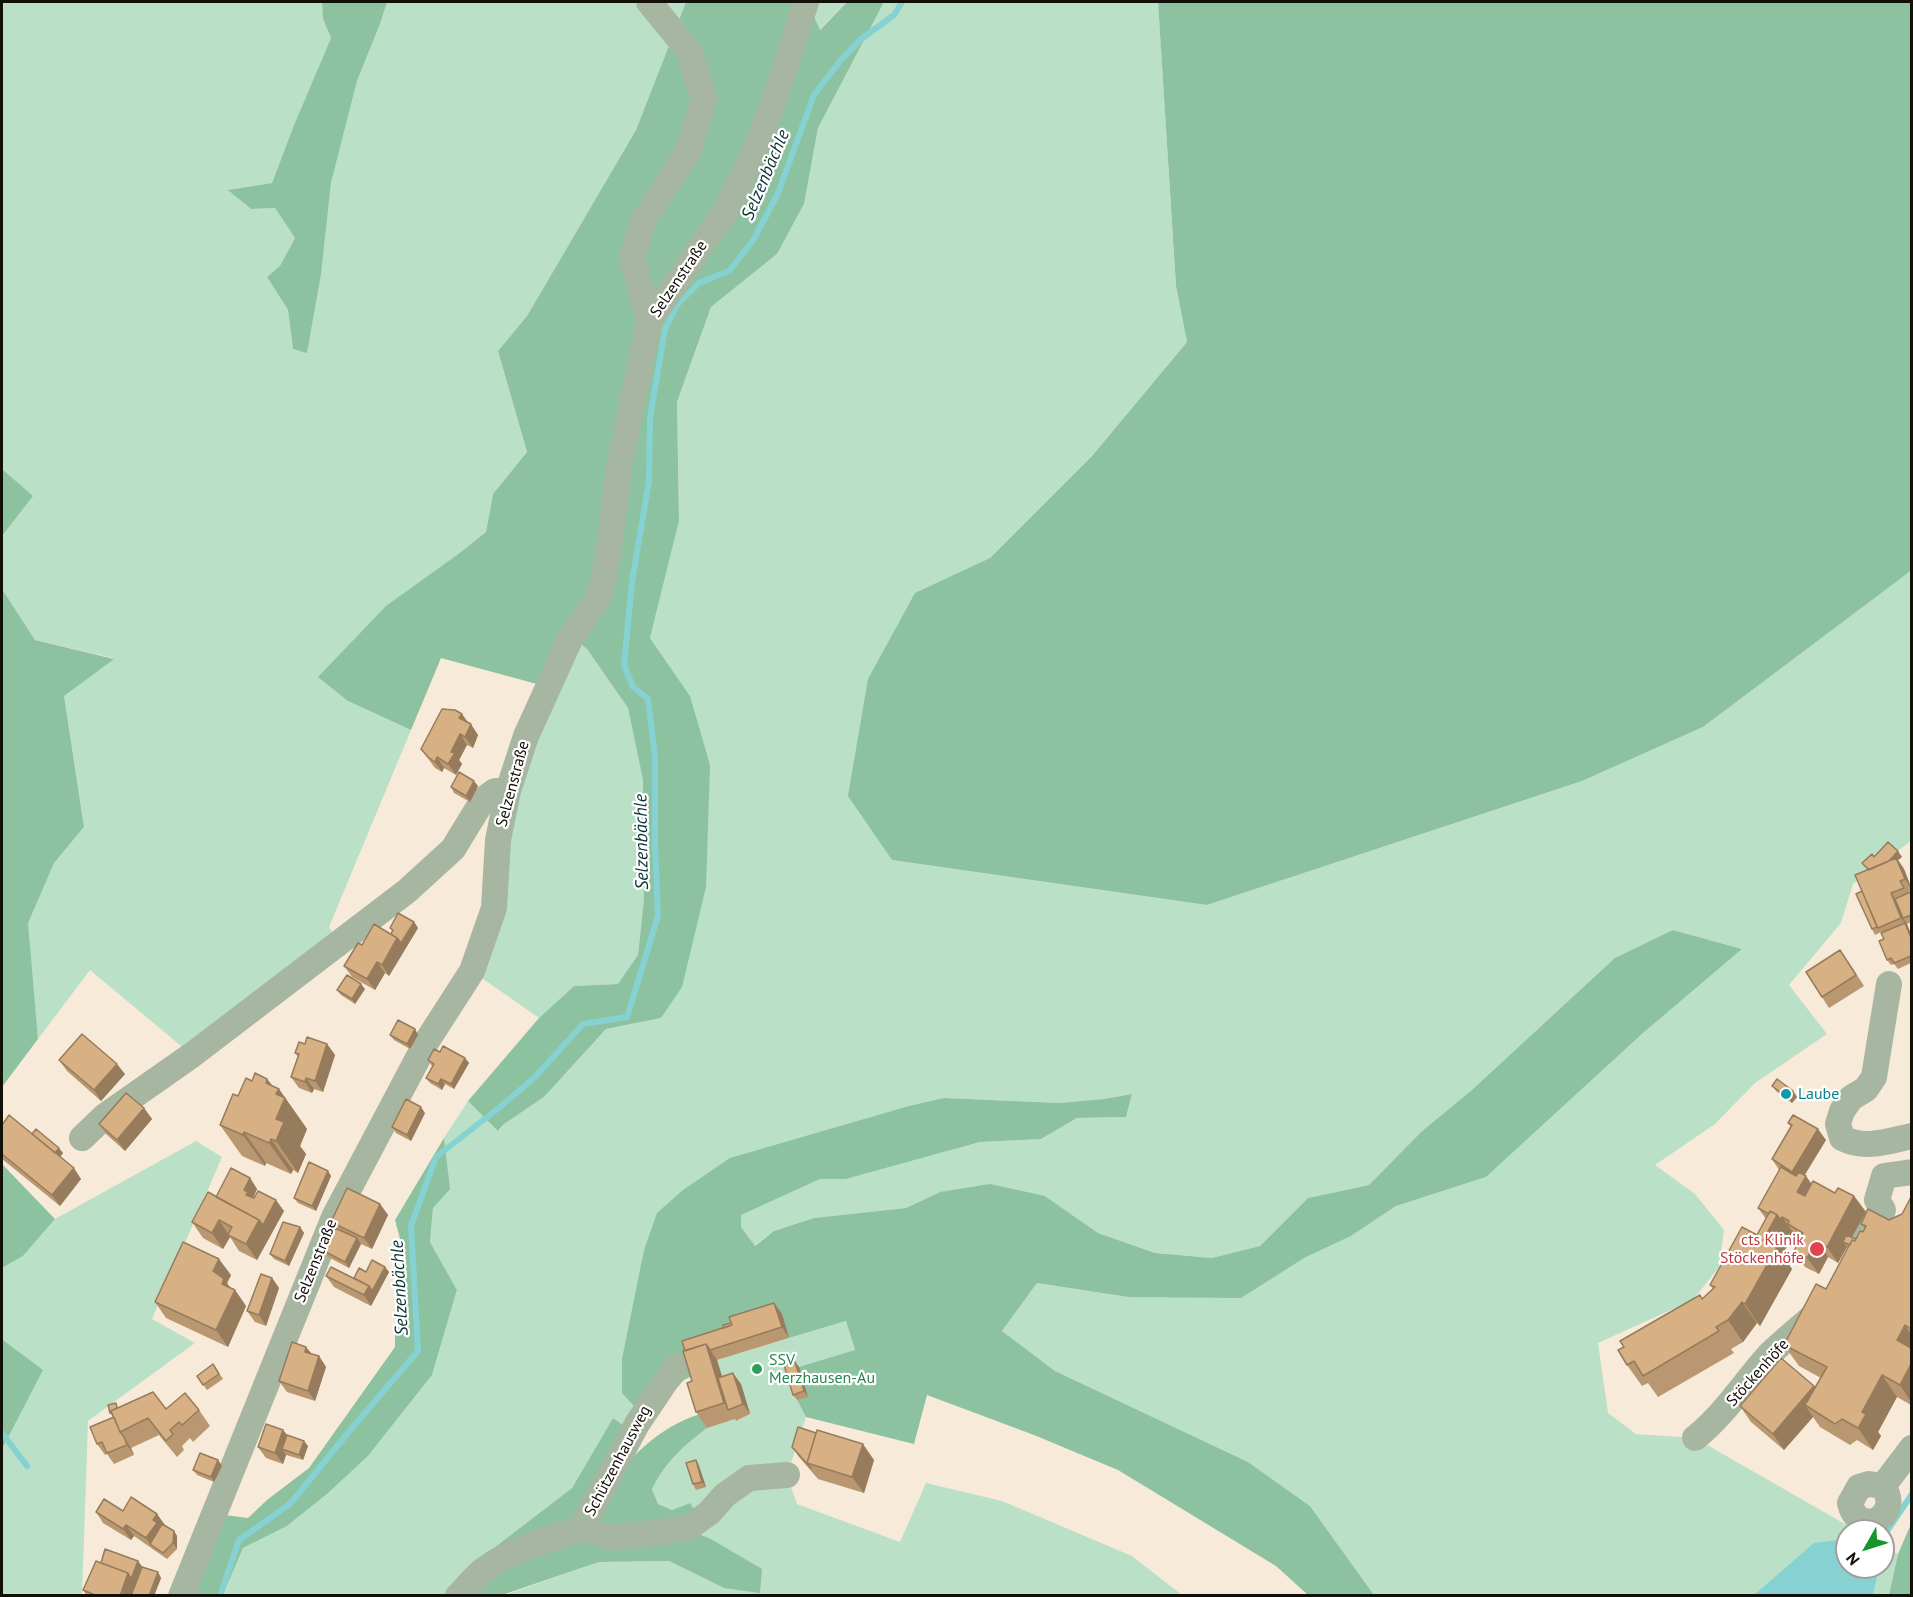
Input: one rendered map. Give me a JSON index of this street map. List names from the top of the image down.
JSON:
{
  "streets": {
    "street": ["Selzenstraße", "Stöckenhöfe", "Schützenhausweg"]
  },
  "water": ["Selzenbächle"],
  "places": ["Laube", "cts Klinik Stöckenhöfe", "SSV Merzhausen-Au"],
  "north": "bottom left"
}
